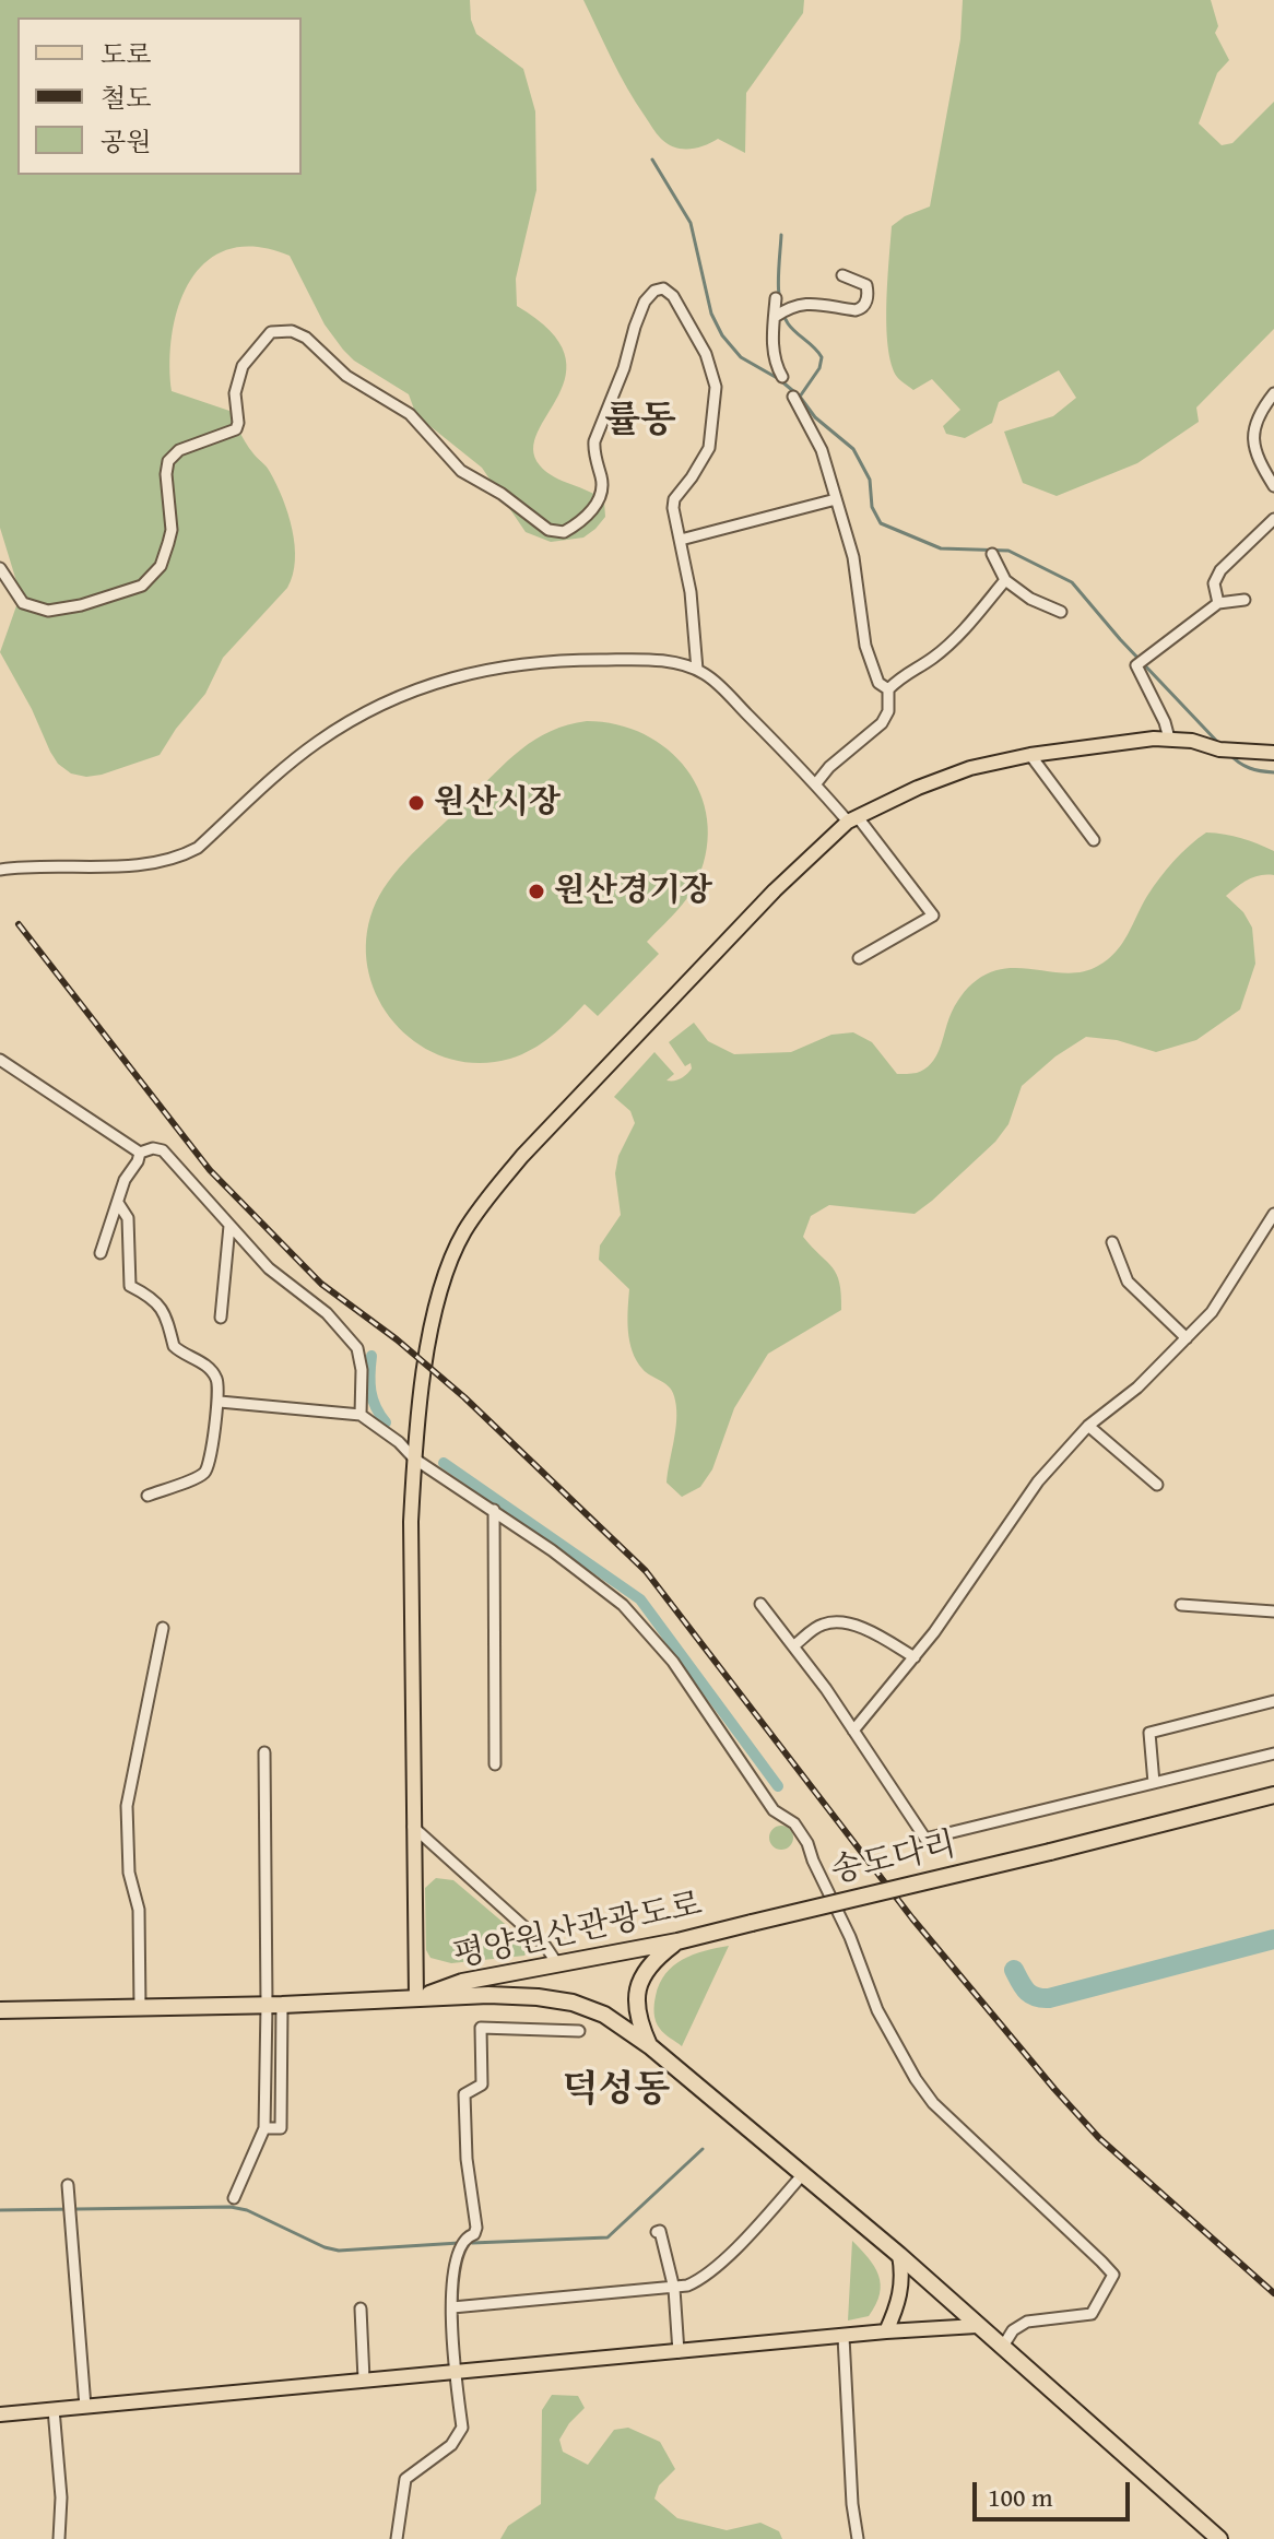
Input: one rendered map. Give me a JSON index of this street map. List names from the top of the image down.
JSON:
{
  "streets": {
    "highway": ["송도다리", "평양원산관광도로"]
  },
  "crossings": [
    ["송도다리", "평양원산관광도로"]
  ],
  "districts": ["률동", "덕성동"],
  "places": ["원산시장", "원산경기장"],
  "legend": ["도로", "철도", "공원"],
  "scale_bar": "100 m"
}
